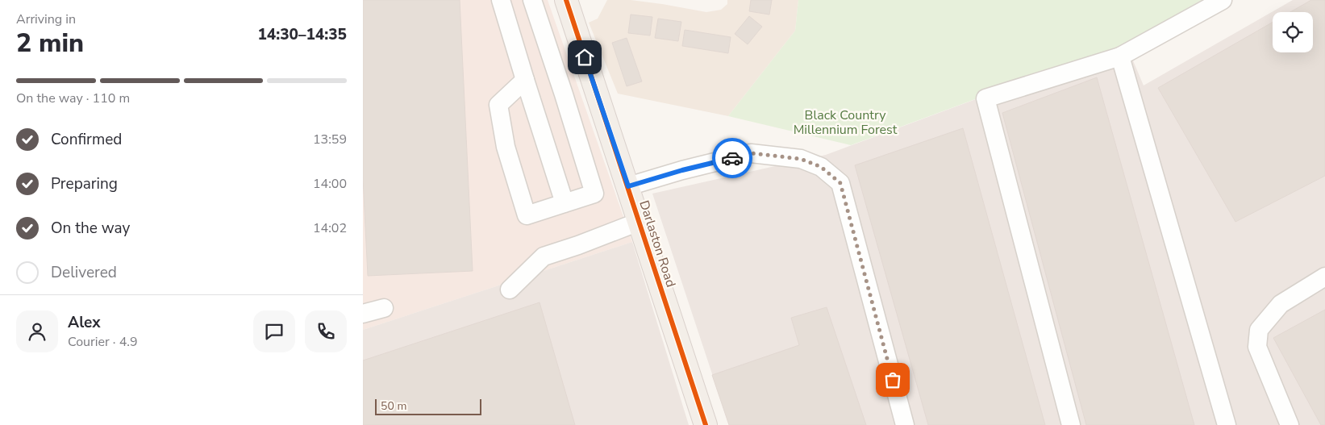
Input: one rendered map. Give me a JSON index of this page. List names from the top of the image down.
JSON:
{
  "streets": {
    "main road": ["Darlaston Road"]
  },
  "parks": ["Black Country Millennium Forest"],
  "scale_bar": "50 m",
  "page": {
    "heading": ["2 min", "Arriving in", "14:30–14:35"],
    "panel": ["Alex", "Courier · 4.9"],
    "bar": "On the way · 110 m",
    "list": [
      ["Confirmed", "13:59"],
      ["Preparing", "14:00"],
      ["On the way", "14:02"],
      "Delivered"
    ],
    "scale": "50 m"
  }
}
